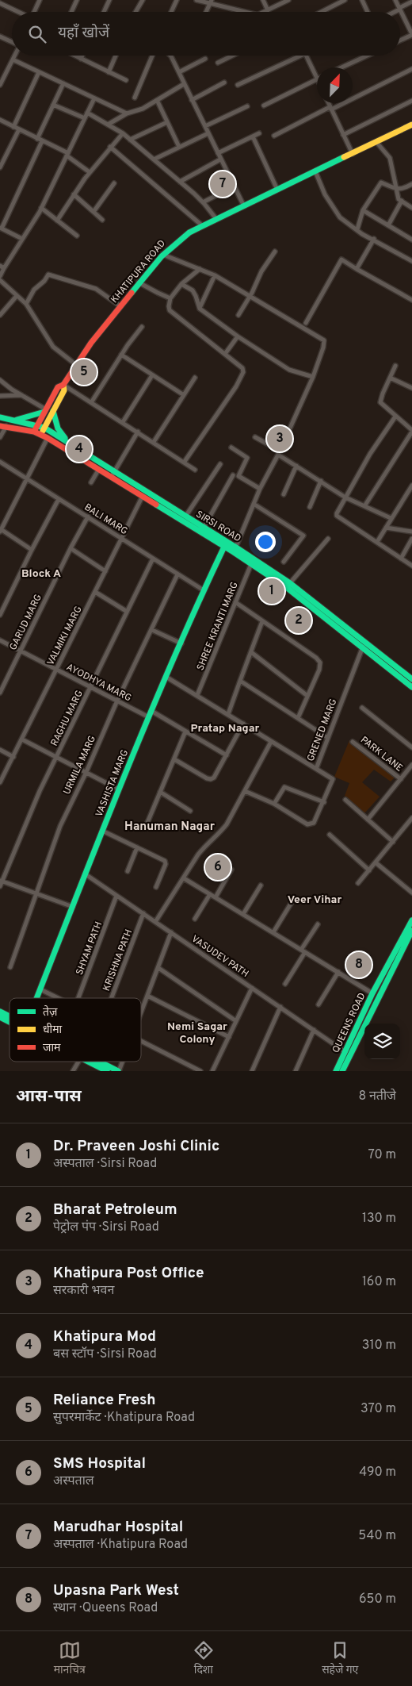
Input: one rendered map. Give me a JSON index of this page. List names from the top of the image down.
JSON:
{
  "streets": {
    "street": [
      "KHATIPURA ROAD",
      "BALI MARG",
      "SIRSI ROAD",
      "GARUD MARG",
      "SHREE KRANTI MARG",
      "VALMIKI MARG",
      "AYODHYA MARG",
      "RAGHU MARG",
      "GRENED MARG",
      "PARK LANE",
      "URMILA MARG",
      "VASHISTA MARG",
      "SHYAM PATH",
      "VASUDEV PATH",
      "KRISHNA PATH",
      "QUEENS ROAD"
    ]
  },
  "crossings": [
    ["KHATIPURA ROAD", "SIRSI ROAD"],
    ["BALI MARG", "GARUD MARG"],
    ["BALI MARG", "VALMIKI MARG"],
    ["BALI MARG", "RAGHU MARG"],
    ["BALI MARG", "URMILA MARG"],
    ["BALI MARG", "VASHISTA MARG"],
    ["SIRSI ROAD", "SHREE KRANTI MARG"],
    ["SIRSI ROAD", "VALMIKI MARG"],
    ["SIRSI ROAD", "GRENED MARG"],
    ["SIRSI ROAD", "VASHISTA MARG"],
    ["GARUD MARG", "AYODHYA MARG"],
    ["SHREE KRANTI MARG", "GRENED MARG"],
    ["VALMIKI MARG", "AYODHYA MARG"],
    ["AYODHYA MARG", "RAGHU MARG"],
    ["AYODHYA MARG", "URMILA MARG"],
    ["AYODHYA MARG", "VASHISTA MARG"],
    ["GRENED MARG", "VASHISTA MARG"],
    ["VASHISTA MARG", "VASUDEV PATH"],
    ["SHYAM PATH", "VASUDEV PATH"],
    ["VASUDEV PATH", "KRISHNA PATH"],
    ["VASUDEV PATH", "QUEENS ROAD"]
  ],
  "districts": [
    "Block A",
    "Pratap Nagar",
    "Hanuman Nagar",
    "Veer Vihar",
    "Nemi Sagar Colony"
  ],
  "legend": ["तेज़", "धीमा", "जाम"],
  "north": "top right",
  "page": {
    "search": "यहाँ खोजें",
    "pins": [
      "7",
      "5",
      "3",
      "4",
      "1",
      "2",
      "6",
      "8"
    ],
    "heading": ["आस-पास", "8 नतीजे"],
    "list": [
      {
        "mark": "1",
        "name": "Dr. Praveen Joshi Clinic",
        "note": "अस्पताल · Sirsi Road",
        "value": "70 m"
      },
      {
        "mark": "2",
        "name": "Bharat Petroleum",
        "note": "पेट्रोल पंप · Sirsi Road",
        "value": "130 m"
      },
      {
        "mark": "3",
        "name": "Khatipura Post Office",
        "note": "सरकारी भवन",
        "value": "160 m"
      },
      {
        "mark": "4",
        "name": "Khatipura Mod",
        "note": "बस स्टॉप · Sirsi Road",
        "value": "310 m"
      },
      {
        "mark": "5",
        "name": "Reliance Fresh",
        "note": "सुपरमार्केट · Khatipura Road",
        "value": "370 m"
      },
      {
        "mark": "6",
        "name": "SMS Hospital",
        "note": "अस्पताल",
        "value": "490 m"
      },
      {
        "mark": "7",
        "name": "Marudhar Hospital",
        "note": "अस्पताल · Khatipura Road",
        "value": "540 m"
      },
      {
        "mark": "8",
        "name": "Upasna Park West",
        "note": "स्थान · Queens Road",
        "value": "650 m"
      }
    ],
    "nav": ["मानचित्र", "दिशा", "सहेजे गए"]
  }
}
